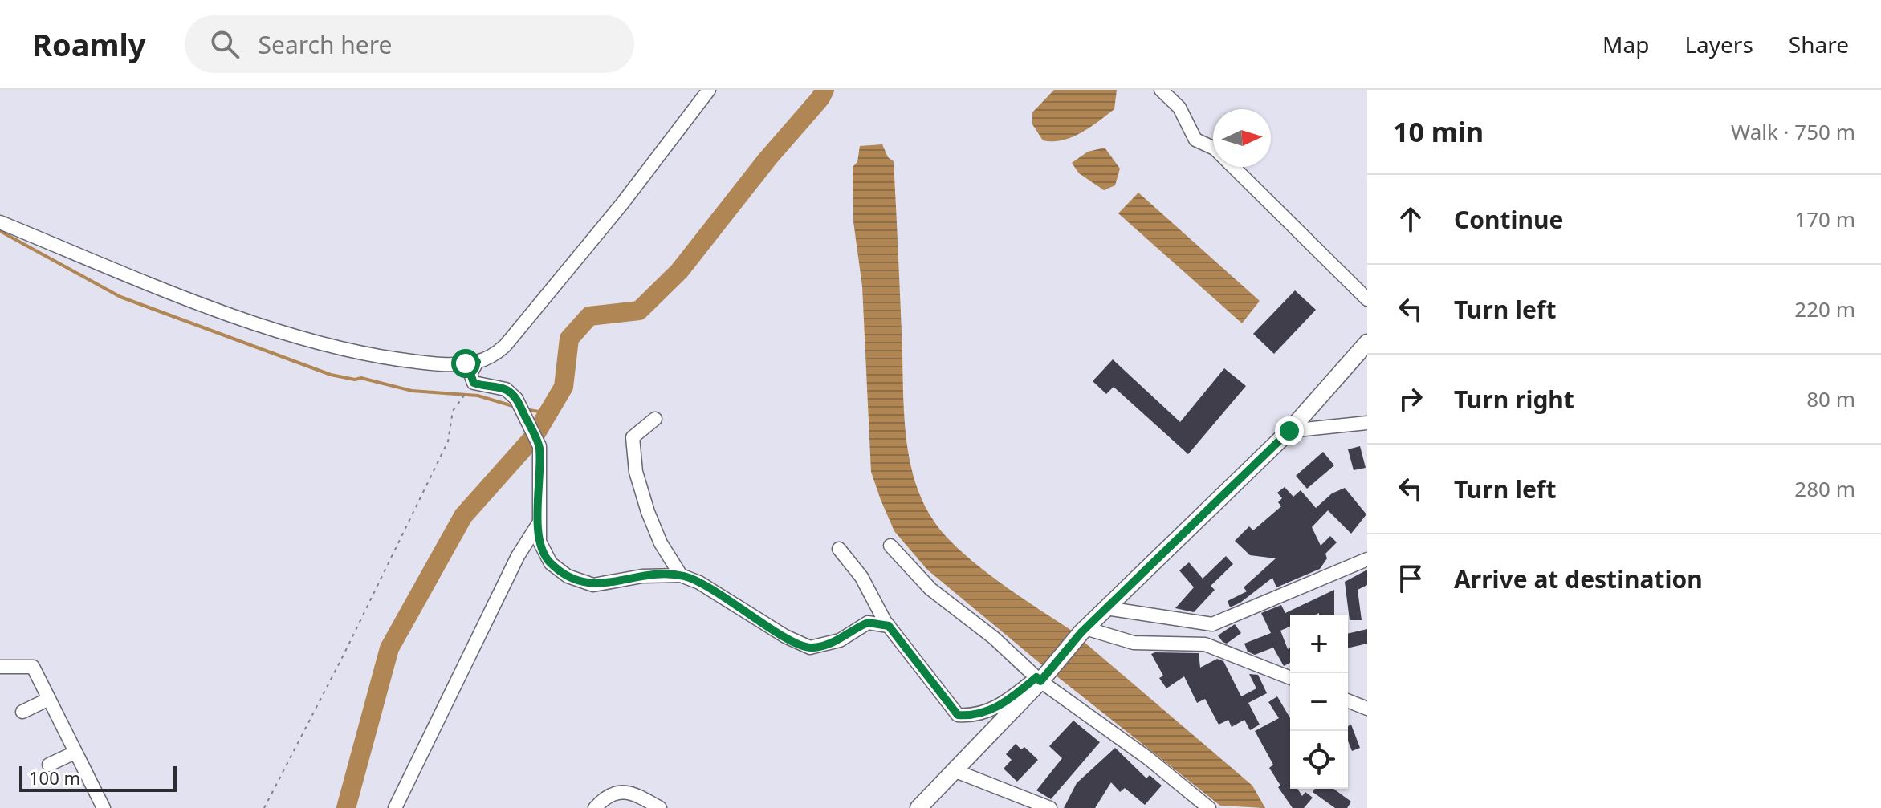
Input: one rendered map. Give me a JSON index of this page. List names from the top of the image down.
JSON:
{
  "scale_bar": "100 m",
  "north": "right",
  "page": {
    "header": "Roamly",
    "search": "Search here",
    "nav": ["Map", "Layers", "Share"],
    "heading": ["10 min", "Walk · 750 m"],
    "list": [
      ["Continue", "170 m"],
      ["Turn left", "220 m"],
      ["Turn right", "80 m"],
      ["Turn left", "280 m"],
      "Arrive at destination"
    ],
    "map_buttons": ["+", "−"],
    "scale": "100 m"
  }
}
